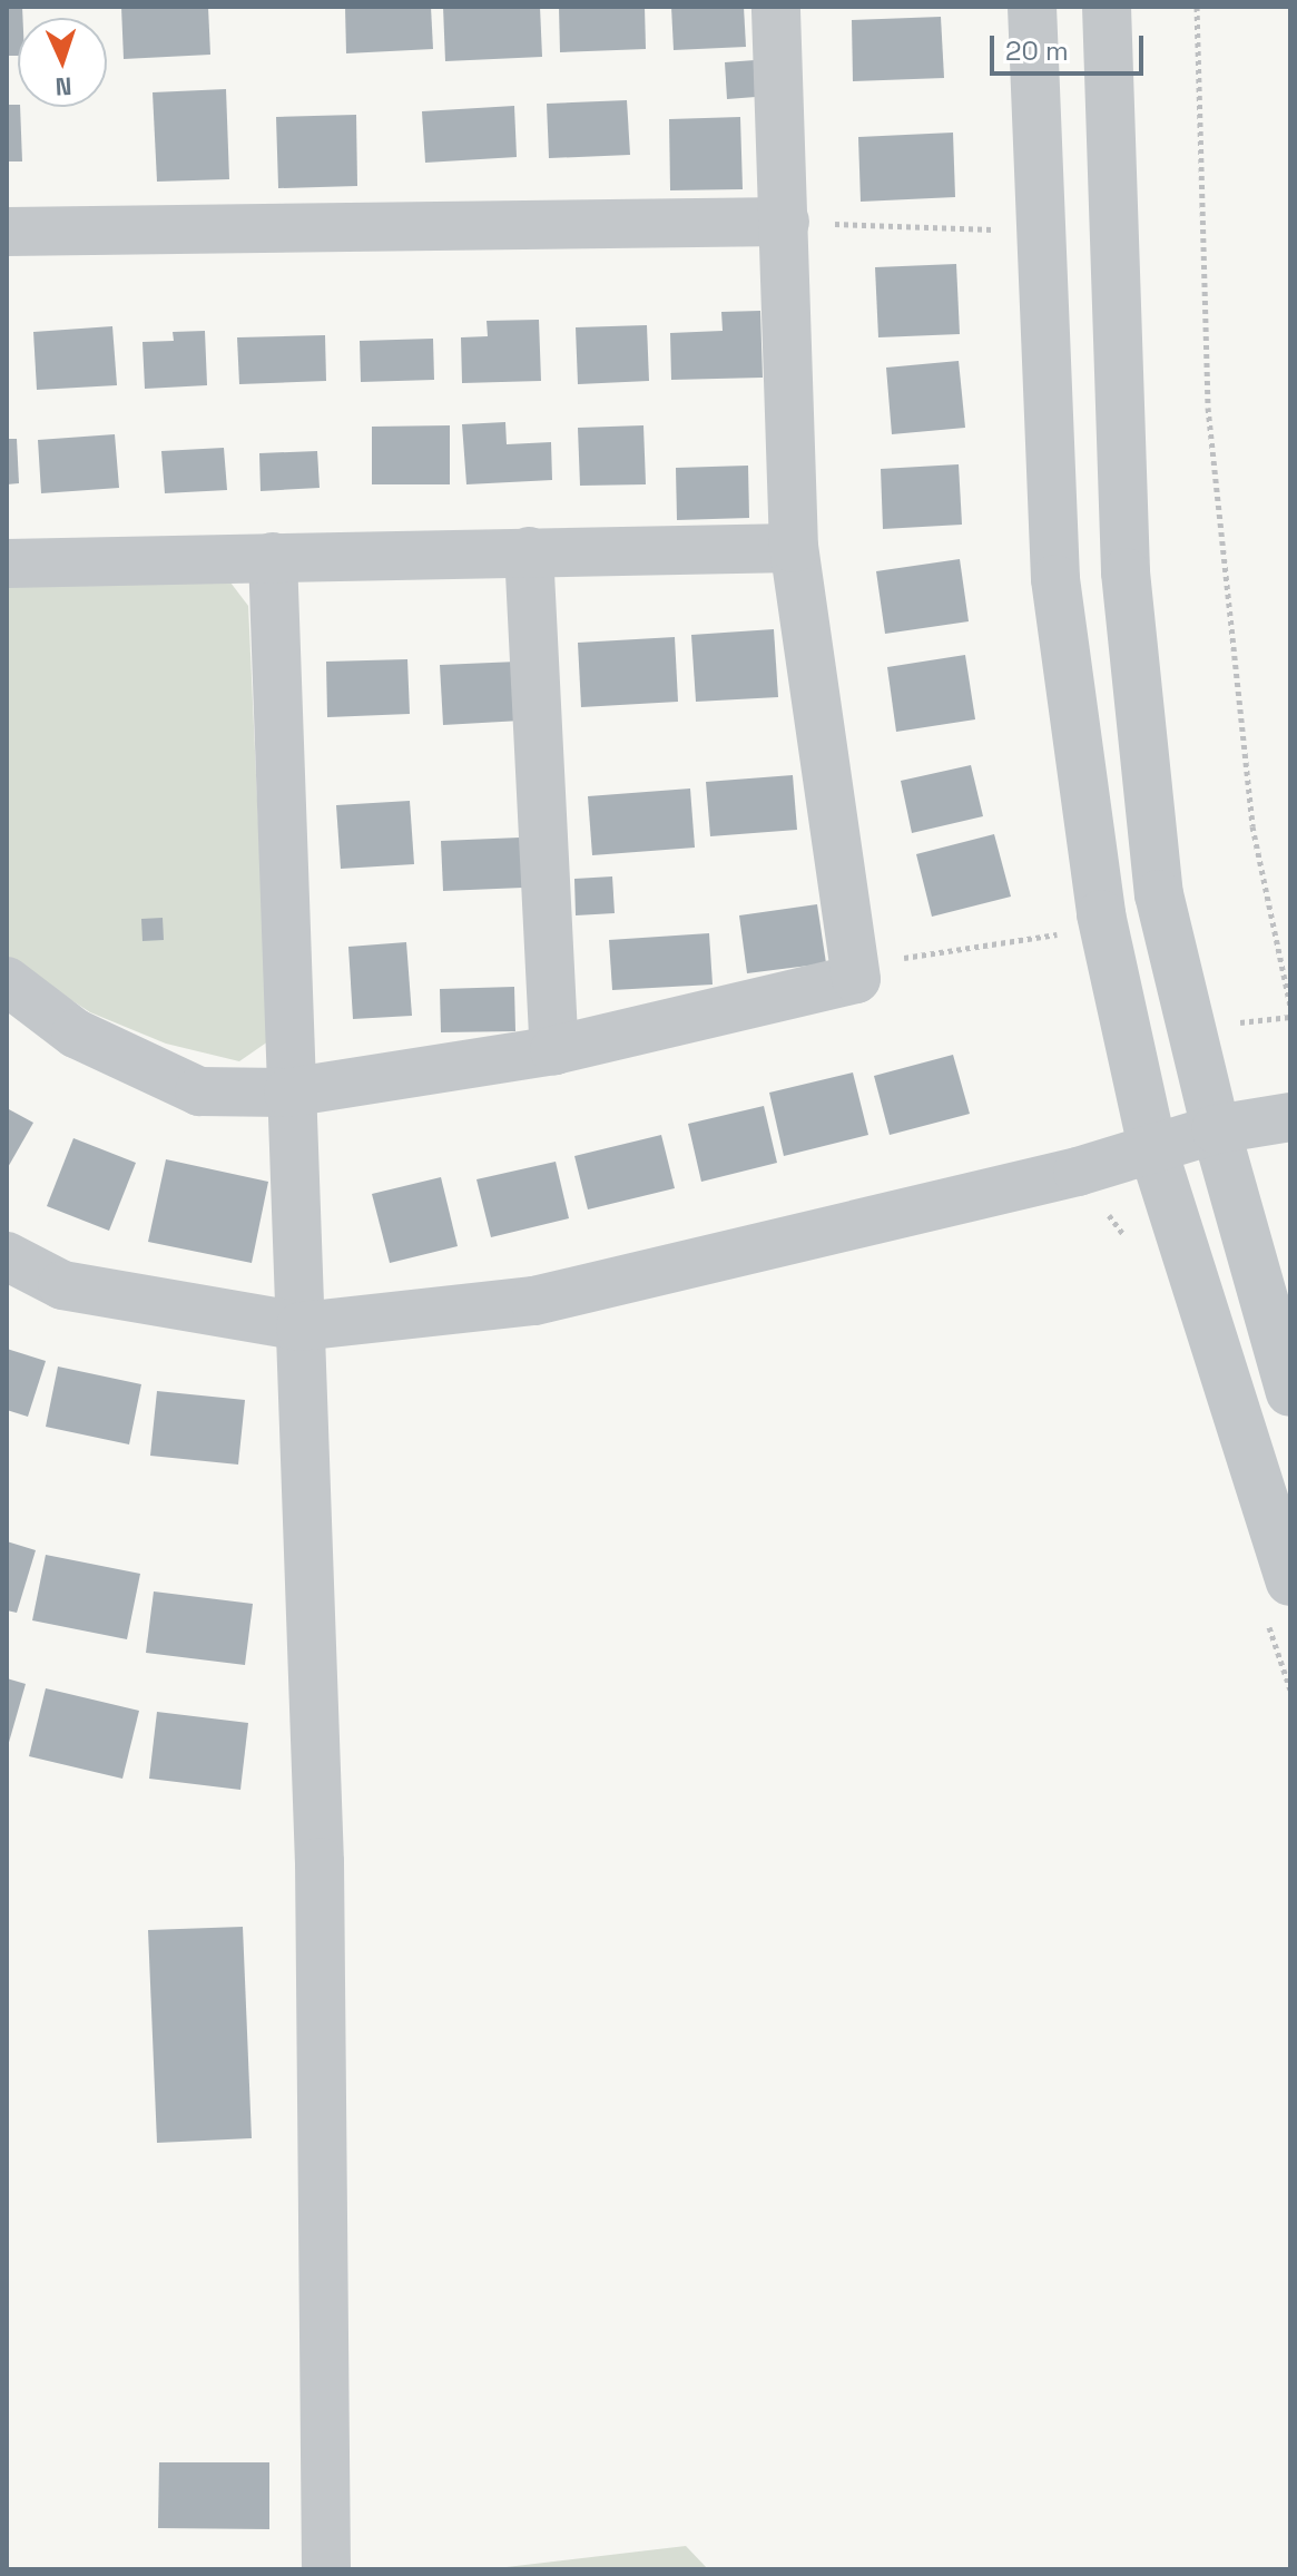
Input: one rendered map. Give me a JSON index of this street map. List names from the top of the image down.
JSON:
{
  "scale_bar": "20 m",
  "north": "bottom"
}
